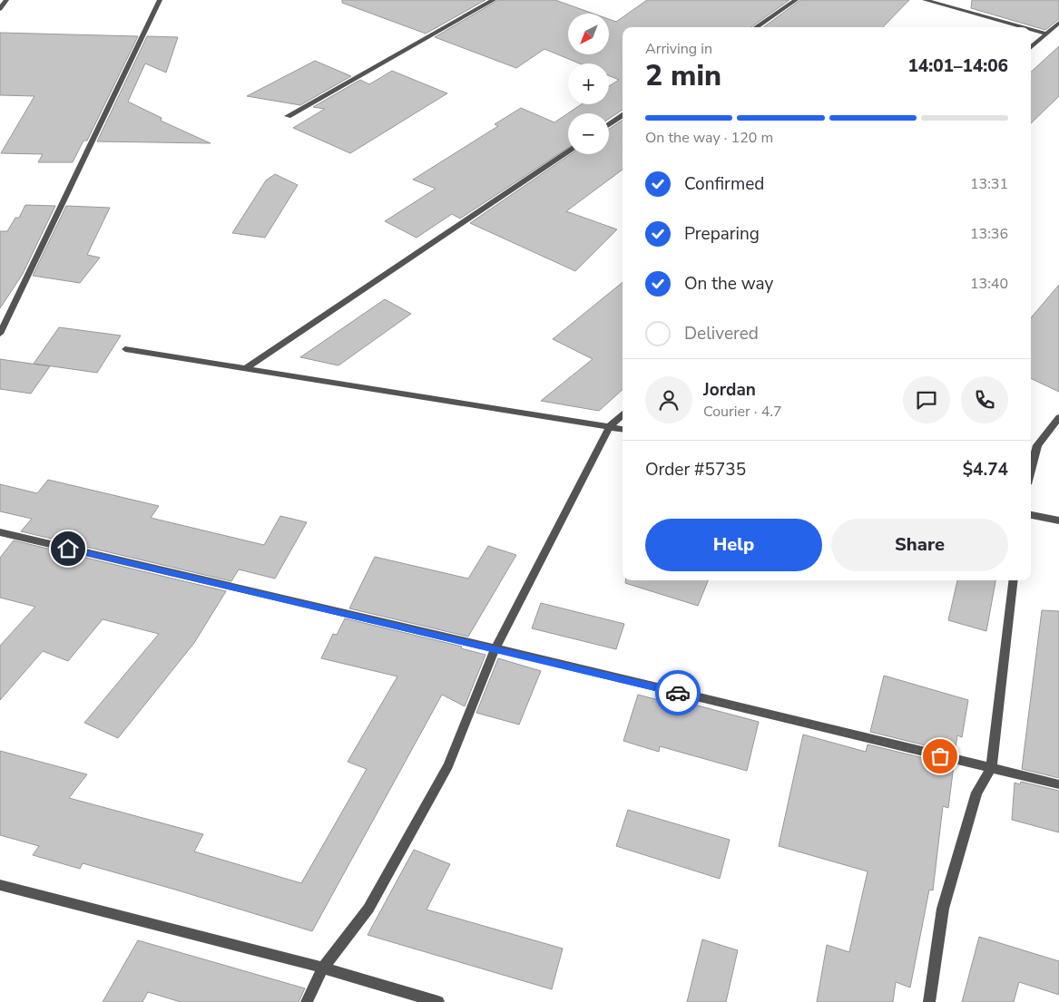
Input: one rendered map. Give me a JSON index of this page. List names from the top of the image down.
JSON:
{
  "north": "bottom left",
  "page": {
    "map_buttons": ["+", "−"],
    "heading": ["2 min", "Arriving in", "14:01–14:06"],
    "panel": [
      "Jordan",
      "Courier · 4.7",
      "Order #5735",
      "$4.74"
    ],
    "bar": "On the way · 120 m",
    "list": [
      ["Confirmed", "13:31"],
      ["Preparing", "13:36"],
      ["On the way", "13:40"],
      "Delivered"
    ],
    "buttons": ["Help", "Share"]
  }
}
